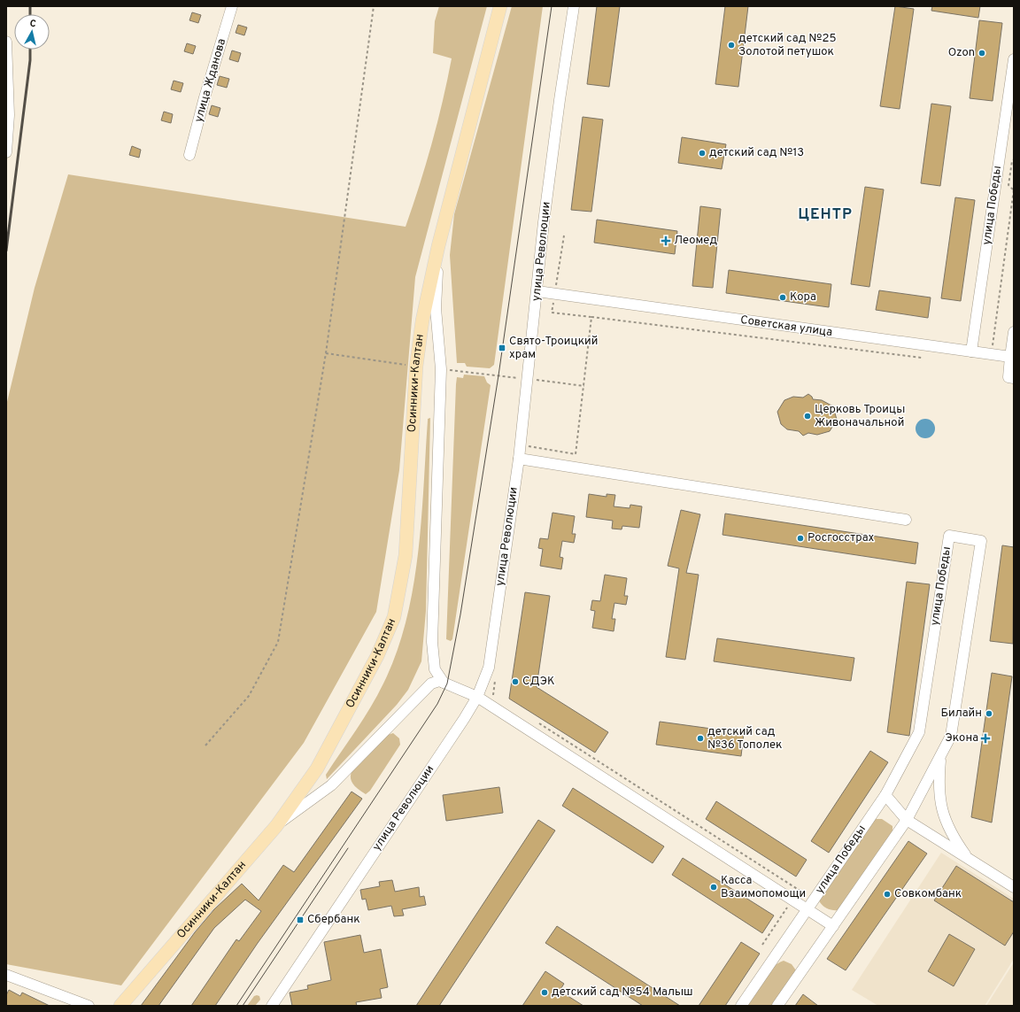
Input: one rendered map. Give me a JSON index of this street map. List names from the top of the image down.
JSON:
{
  "streets": {
    "main road": ["Осинники-Калтан"],
    "street": [
      "улица Жданова",
      "улица Победы",
      "улица Революции",
      "Советская улица"
    ]
  },
  "crossings": [
    ["улица Победы", "Советская улица"],
    ["улица Революции", "Советская улица"]
  ],
  "districts": ["ЦЕНТР"],
  "places": {
    "other": [
      "детский сад №25 Золотой петушок",
      "Ozon",
      "детский сад №13",
      "Кора",
      "Церковь Троицы Живоначальной",
      "Росгосстрах",
      "СДЭК",
      "Билайн",
      "детский сад №36 Тополек",
      "Касса Взаимопомощи",
      "Совкомбанк",
      "детский сад №54 Малыш"
    ],
    "health": ["Леомед", "Экона"],
    "transit": ["Свято-Троицкий храм", "Сбербанк"]
  },
  "north": "top"
}
